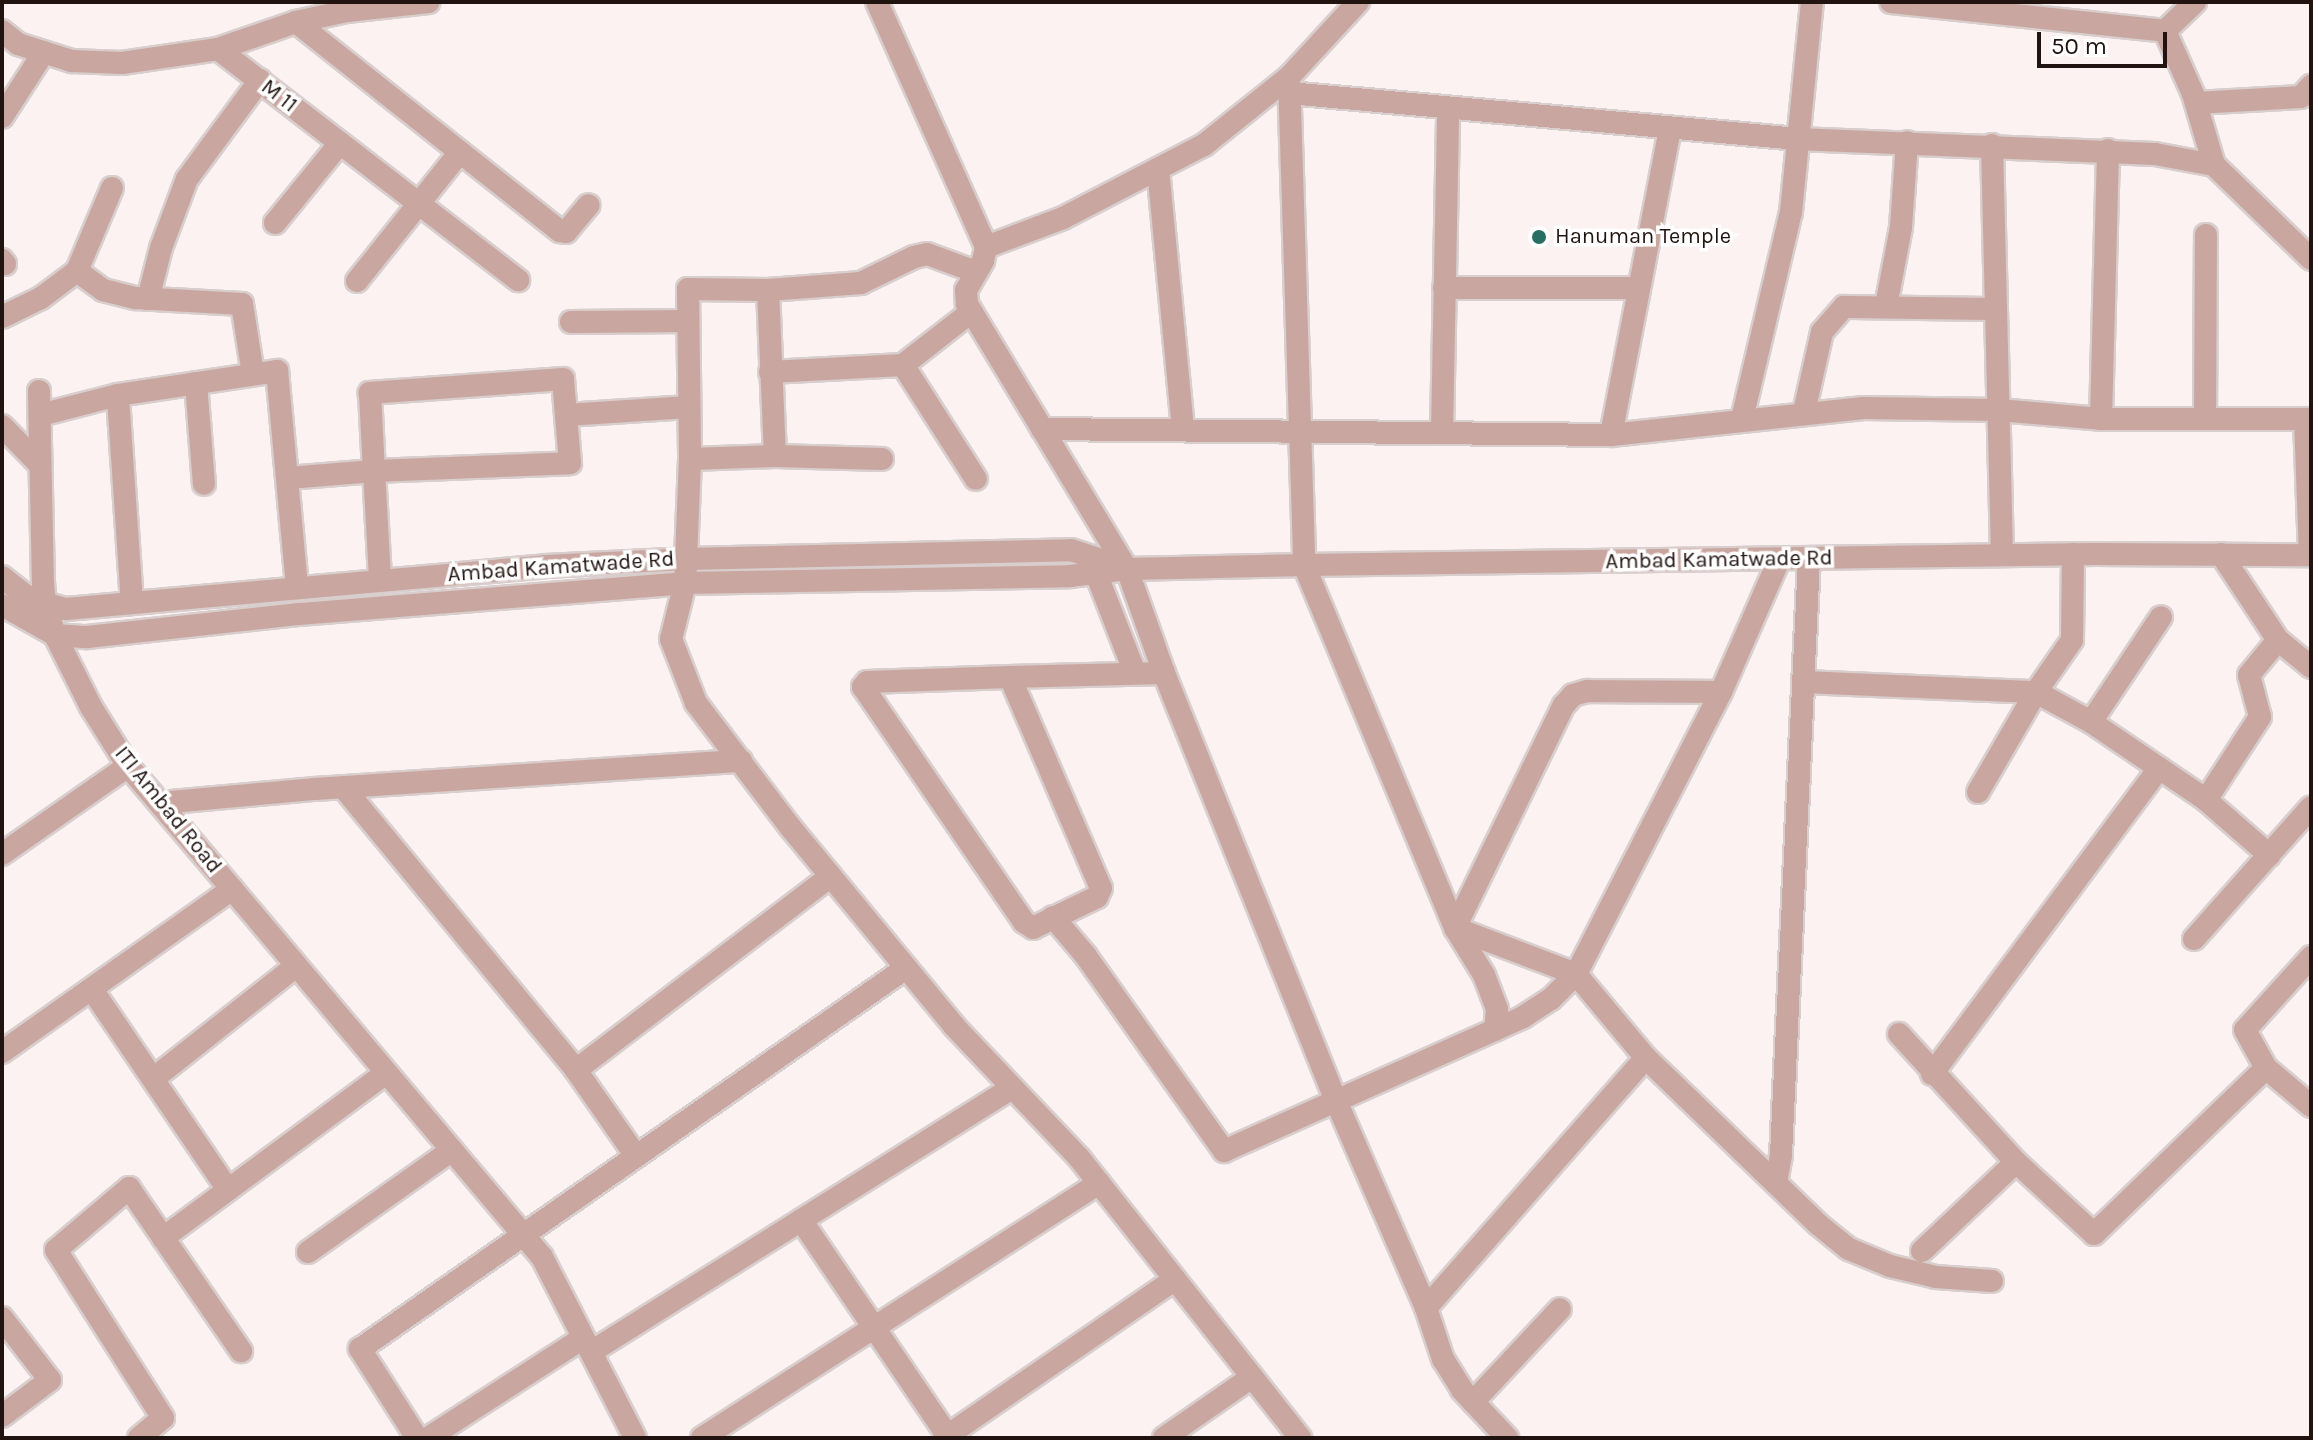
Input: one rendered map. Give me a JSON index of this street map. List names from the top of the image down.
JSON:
{
  "streets": {
    "street": ["M 11", "Ambad Kamatwade Rd", "ITI Ambad Road"]
  },
  "crossings": [
    ["Ambad Kamatwade Rd", "ITI Ambad Road"]
  ],
  "places": ["Hanuman Temple"],
  "scale_bar": "50 m"
}
